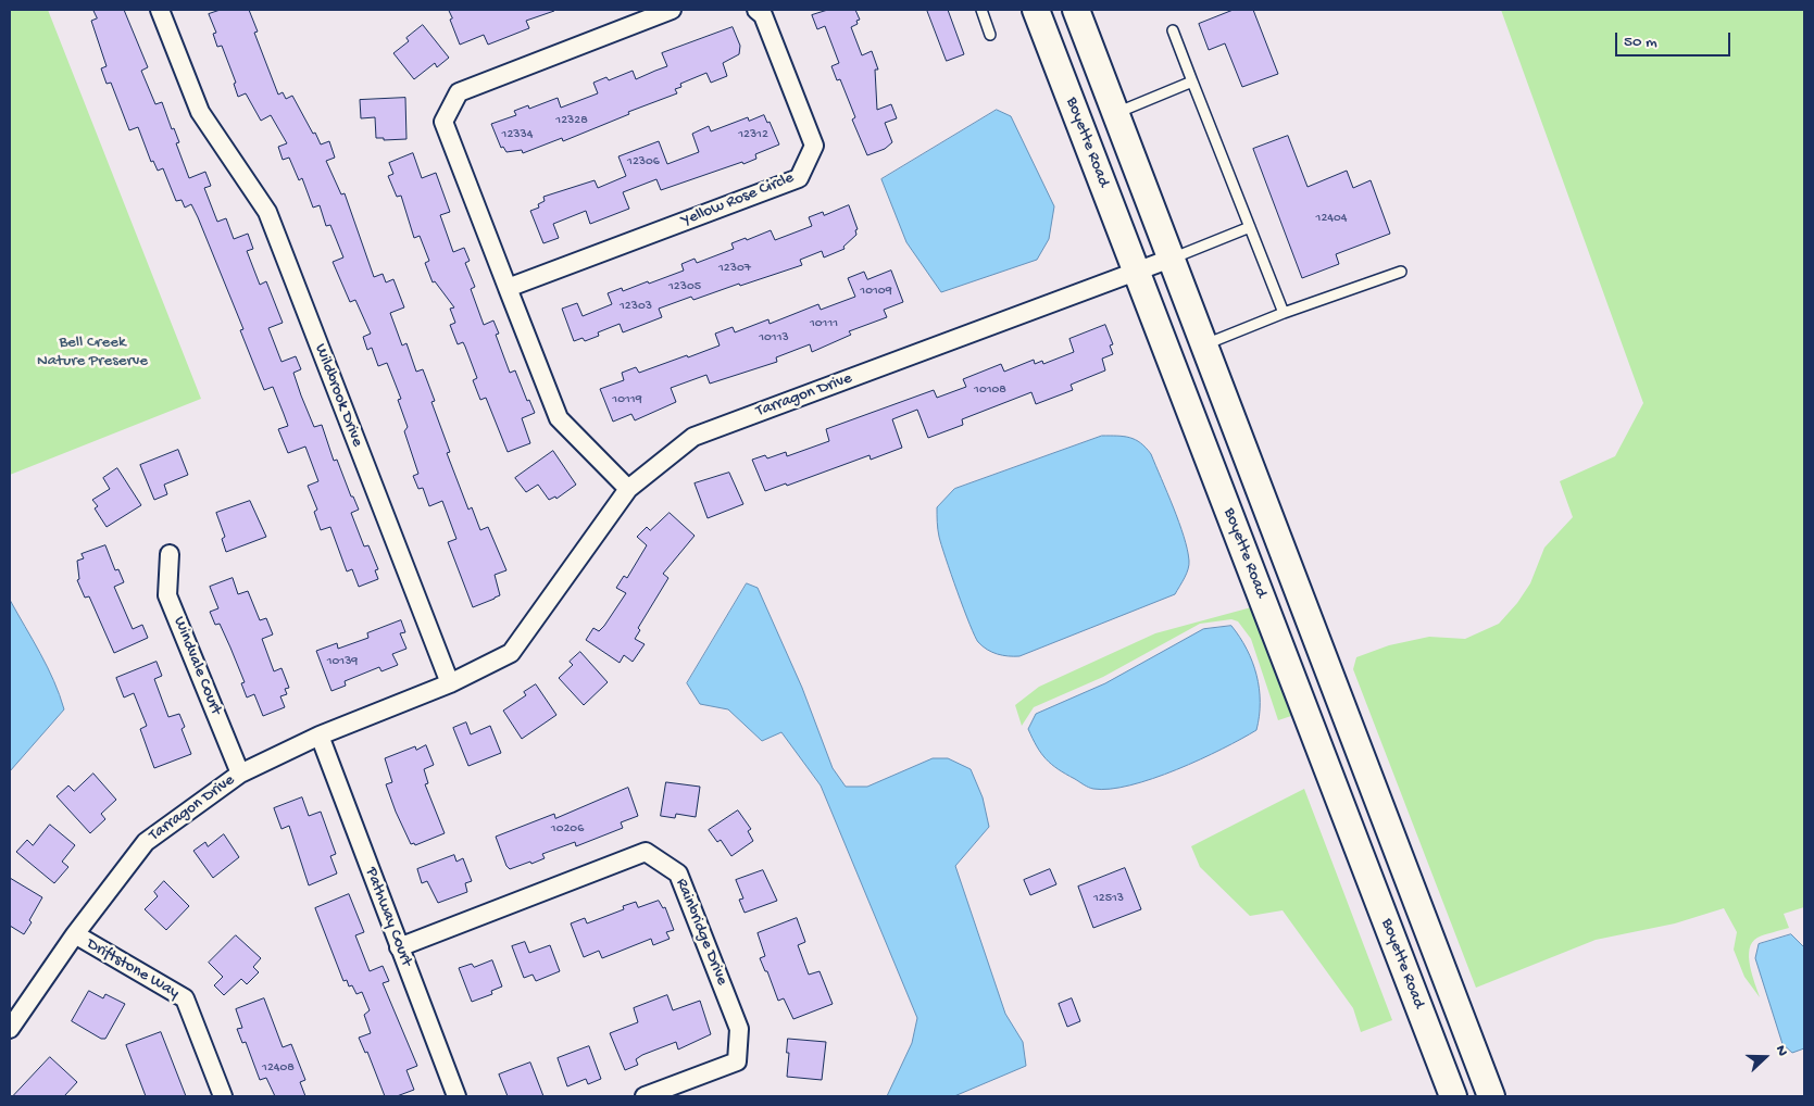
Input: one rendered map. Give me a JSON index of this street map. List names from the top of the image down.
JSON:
{
  "streets": {
    "main road": ["Boyette Road"],
    "street": [
      "Yellow Rose Circle",
      "Wildbrook Drive",
      "Tarragon Drive",
      "Windvale Court",
      "Pathway Court",
      "Rainbridge Drive",
      "Driftstone Way"
    ]
  },
  "crossings": [
    ["Boyette Road", "Tarragon Drive"],
    ["Wildbrook Drive", "Tarragon Drive"],
    ["Tarragon Drive", "Windvale Court"],
    ["Tarragon Drive", "Pathway Court"],
    ["Tarragon Drive", "Driftstone Way"],
    ["Pathway Court", "Rainbridge Drive"]
  ],
  "parks": ["Bell Creek Nature Preserve"],
  "house_numbers": [
    "12328",
    "12334",
    "12312",
    "12306",
    "12404",
    "12307",
    "12305",
    "10109",
    "12303",
    "10111",
    "10113",
    "10108",
    "10119",
    "10139",
    "10206",
    "12513",
    "12408"
  ],
  "scale_bar": "50 m",
  "north": "right"
}
